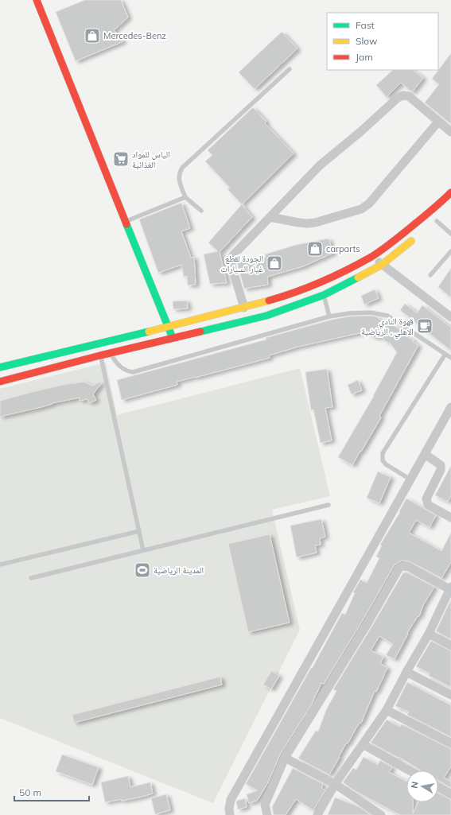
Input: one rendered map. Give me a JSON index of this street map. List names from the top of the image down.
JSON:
{
  "places": {
    "shop": ["Mercedes-Benz", "carparts", "الجودة لقطع غيار السيارات"],
    "supermarket": ["الياس للمواد الغذائية"],
    "cafe": ["قهوة النادي الاهلي ، الرياضية"],
    "sports": ["المدينة الرياضية"]
  },
  "legend": ["Fast", "Slow", "Jam"],
  "scale_bar": "50 m",
  "north": "left"
}
